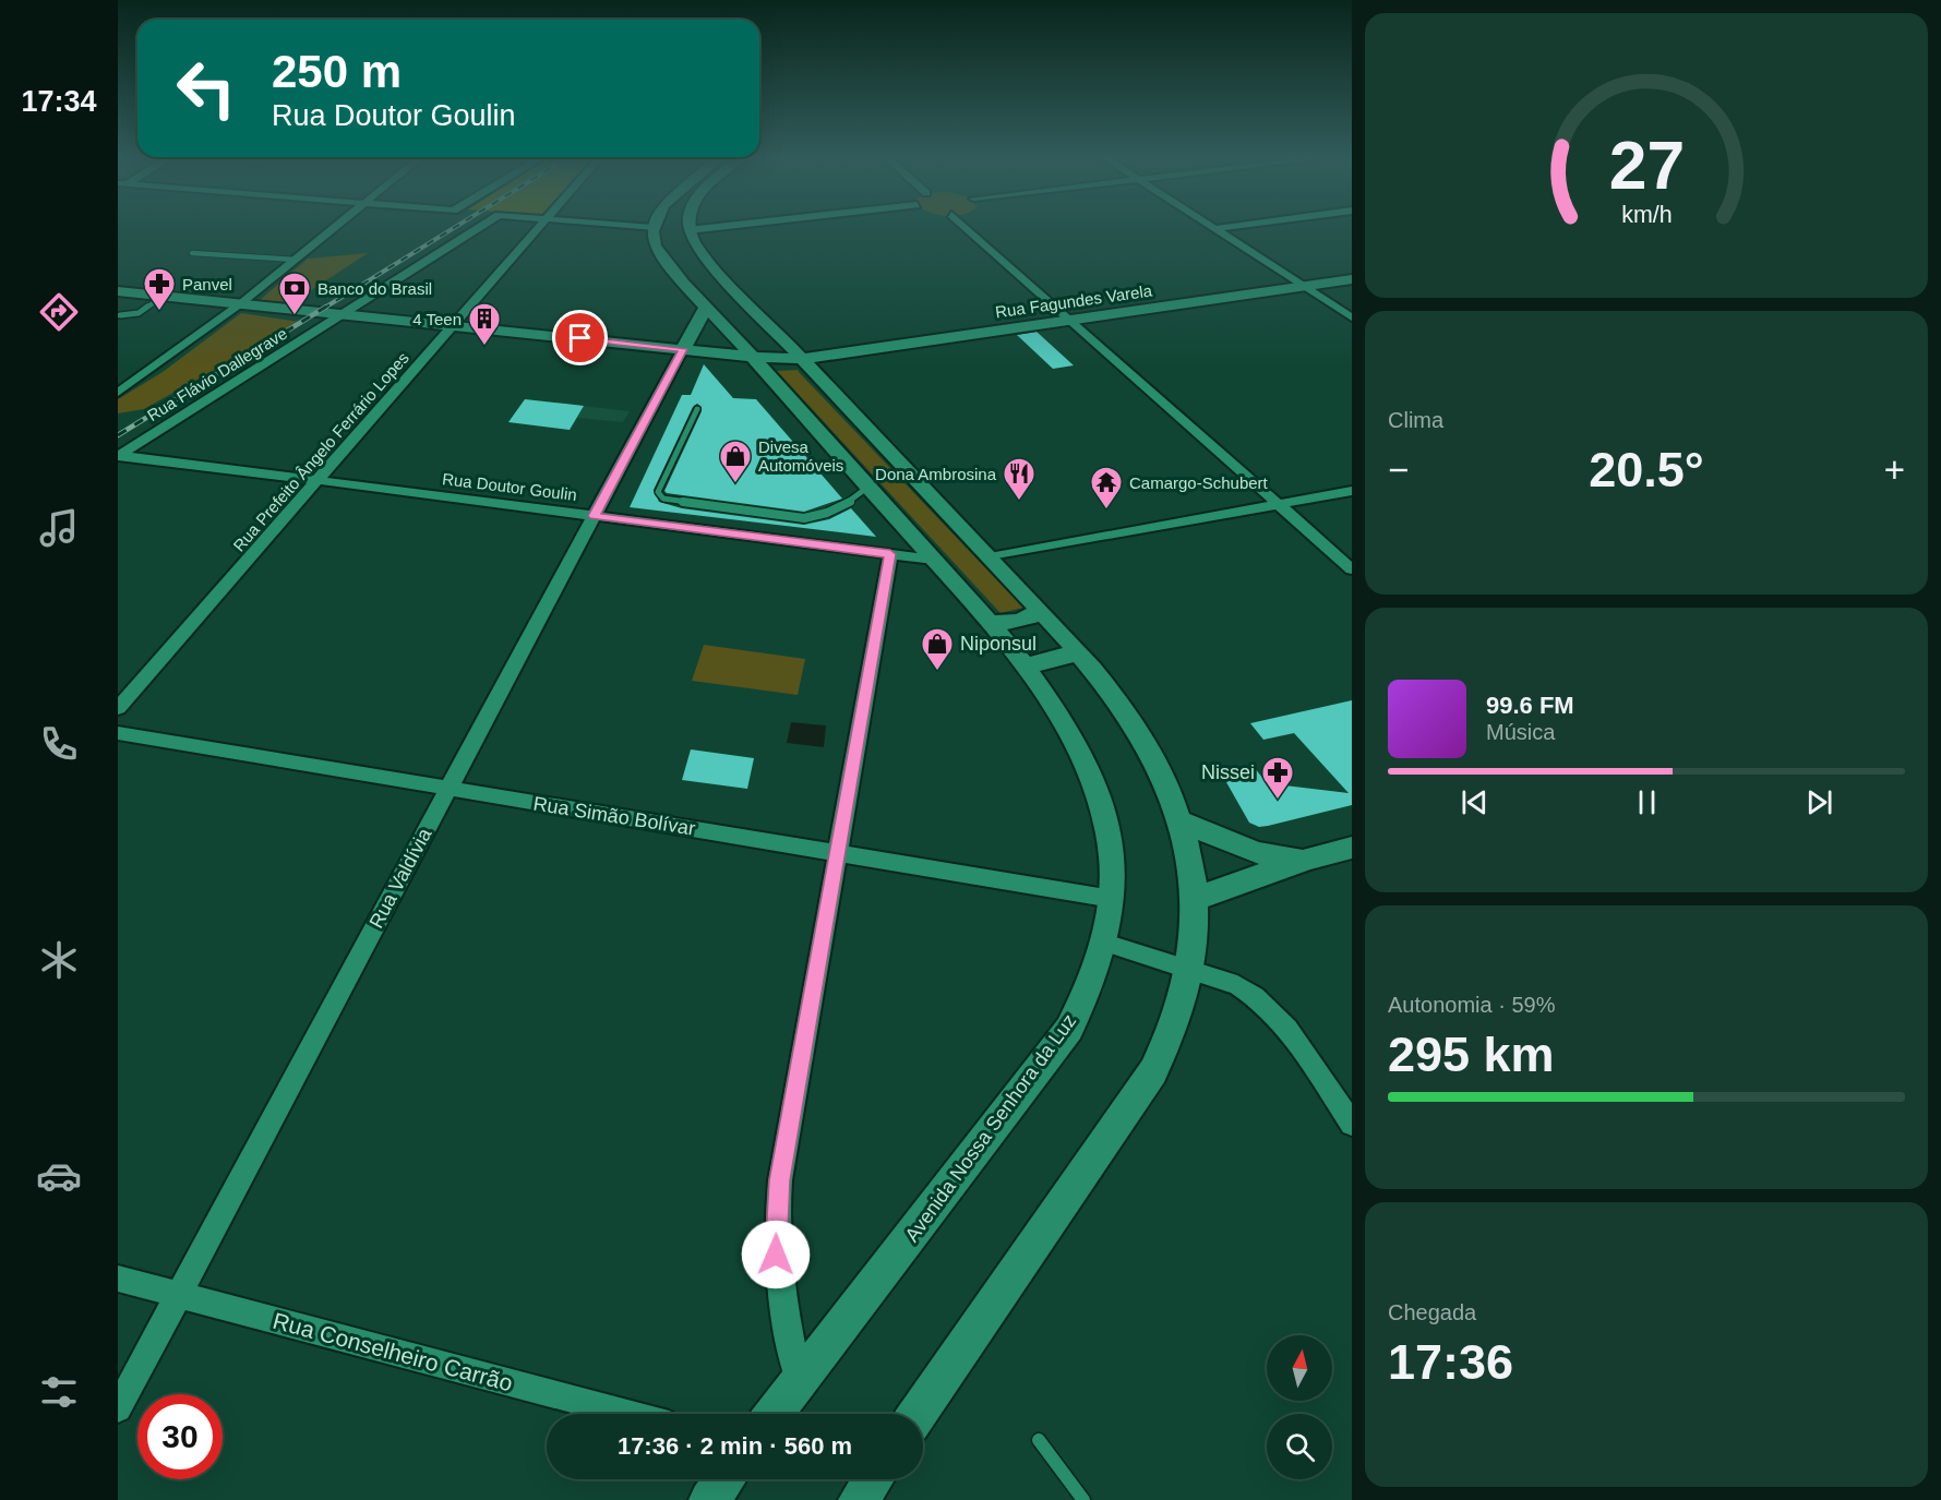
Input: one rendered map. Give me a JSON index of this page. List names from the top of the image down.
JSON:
{
  "streets": {
    "main road": ["Rua Fagundes Varela", "Avenida Nossa Senhora da Luz"],
    "street": [
      "Rua Flávio Dallegrave",
      "Rua Prefeito Ângelo Ferrário Lopes",
      "Rua Doutor Goulin",
      "Rua Simão Bolívar",
      "Rua Valdívia",
      "Rua Conselheiro Carrão"
    ]
  },
  "crossings": [
    ["Rua Fagundes Varela", "Rua Flávio Dallegrave"],
    ["Rua Fagundes Varela", "Rua Prefeito Ângelo Ferrário Lopes"],
    ["Rua Fagundes Varela", "Rua Valdívia"],
    ["Rua Fagundes Varela", "Avenida Nossa Senhora da Luz"],
    ["Rua Flávio Dallegrave", "Rua Doutor Goulin"],
    ["Rua Prefeito Ângelo Ferrário Lopes", "Rua Doutor Goulin"],
    ["Rua Doutor Goulin", "Rua Valdívia"],
    ["Rua Doutor Goulin", "Avenida Nossa Senhora da Luz"],
    ["Rua Simão Bolívar", "Rua Valdívia"],
    ["Rua Simão Bolívar", "Avenida Nossa Senhora da Luz"],
    ["Rua Valdívia", "Rua Conselheiro Carrão"]
  ],
  "places": {
    "pharmacy": ["Panvel", "Nissei"],
    "bank": ["Banco do Brasil"],
    "building": ["4 Teen"],
    "shop": ["Divesa Automóveis", "Niponsul"],
    "restaurant": ["Dona Ambrosina"],
    "temple": ["Camargo-Schubert"]
  },
  "north": "top",
  "page": {
    "tabs": "17:34",
    "turn": ["250 m", "Rua Doutor Goulin"],
    "tile": [
      "Clima",
      ["Autonomia · 59%", "295 km"],
      ["Chegada", "17:36"]
    ],
    "heat": ["−", "20.5°", "+"],
    "song": ["99.6 FM", "Música"],
    "limit": "30",
    "trip": "17:36 · 2 min · 560 m",
    "gauge": ["27", "km/h"]
  }
}
